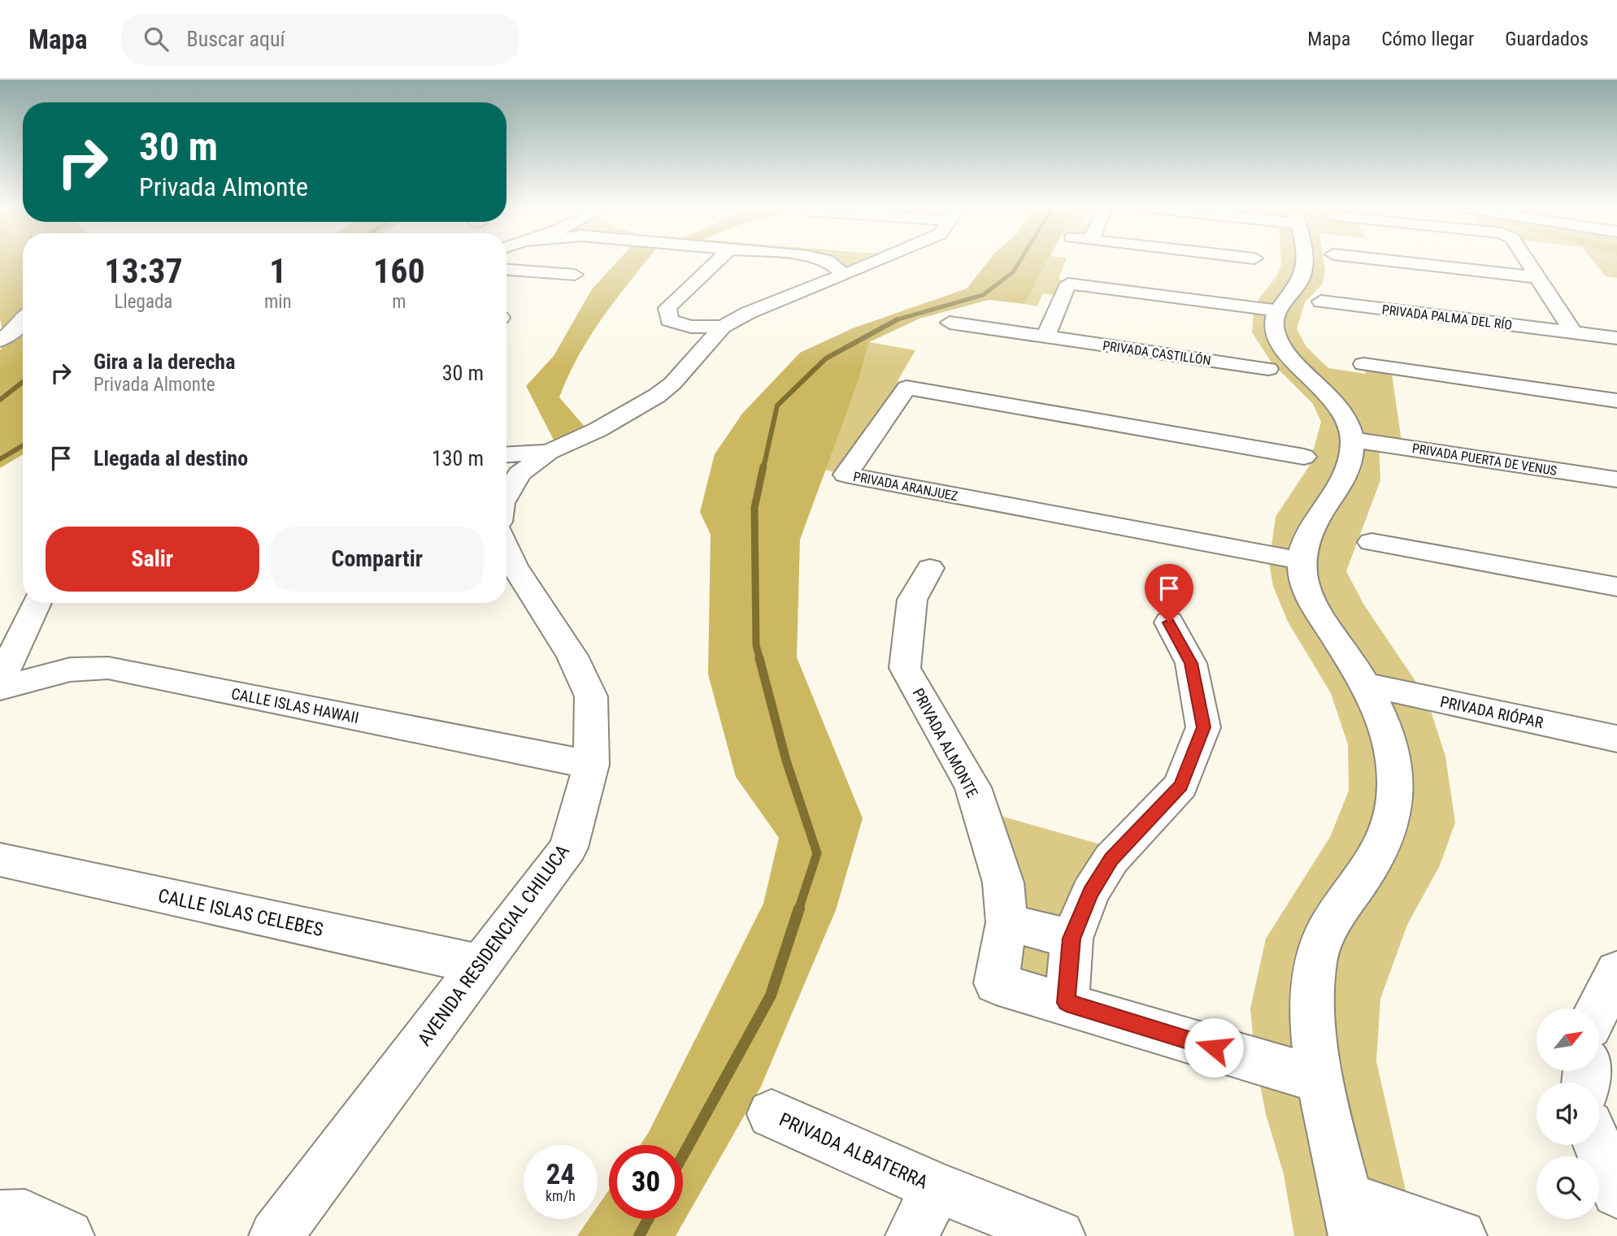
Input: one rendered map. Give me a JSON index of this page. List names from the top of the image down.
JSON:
{
  "streets": {
    "street": [
      "PRIVADA PALMA DEL RÍO",
      "PRIVADA CASTILLÓN",
      "PRIVADA PUERTA DE VENUS",
      "PRIVADA ARANJUEZ",
      "CALLE ISLAS HAWAII",
      "PRIVADA RIÓPAR",
      "PRIVADA ALMONTE",
      "CALLE ISLAS CELEBES",
      "AVENIDA RESIDENCIAL CHILUCA",
      "PRIVADA ALBATERRA"
    ]
  },
  "crossings": [
    ["CALLE ISLAS HAWAII", "AVENIDA RESIDENCIAL CHILUCA"],
    ["CALLE ISLAS CELEBES", "AVENIDA RESIDENCIAL CHILUCA"]
  ],
  "north": "top right",
  "page": {
    "header": "Mapa",
    "search": "Buscar aquí",
    "nav": ["Mapa", "Cómo llegar", "Guardados"],
    "turn": ["30 m", "Privada Almonte"],
    "eta": [
      "13:37",
      "Llegada",
      "1",
      "min",
      "160",
      "m"
    ],
    "list": [
      {
        "name": "Gira a la derecha",
        "note": "Privada Almonte",
        "value": "30 m"
      },
      {
        "name": "Llegada al destino",
        "value": "130 m"
      }
    ],
    "buttons": ["Salir", "Compartir"],
    "speed": "24 km/h",
    "limit": "30"
  }
}
